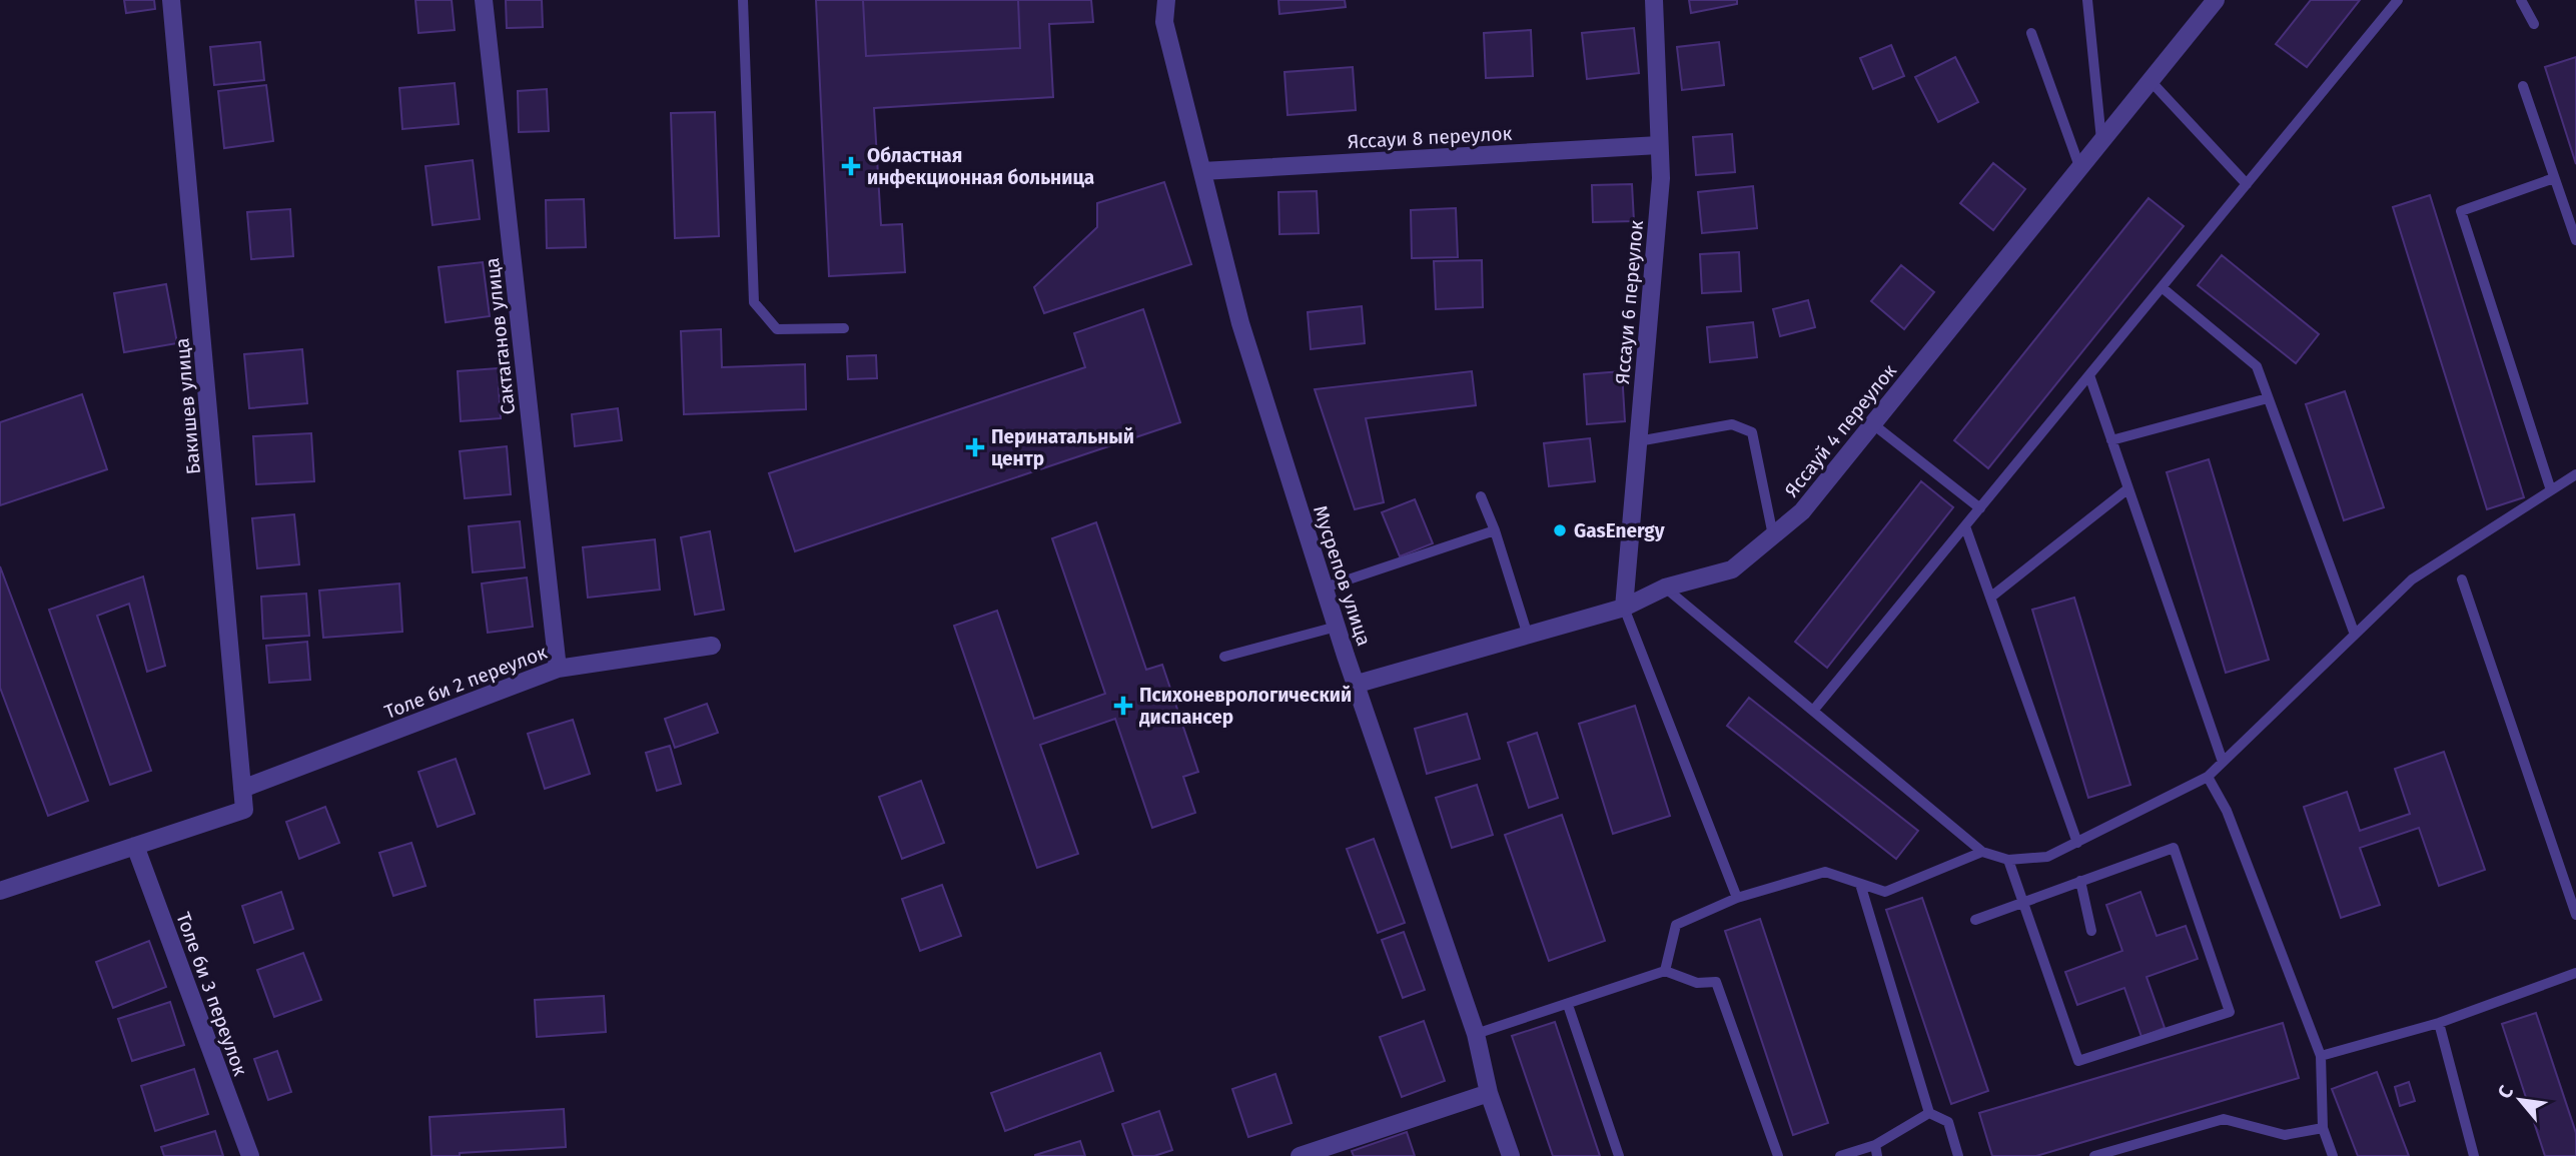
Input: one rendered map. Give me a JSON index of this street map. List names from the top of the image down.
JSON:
{
  "streets": {
    "street": [
      "Яссауи 8 переулок",
      "Яссауи 6 переулок",
      "Сактаганов улица",
      "Бакишев улица",
      "Яссауй 4 переулок",
      "Мусрепов улица",
      "Толе би 2 переулок",
      "Толе би 3 переулок"
    ]
  },
  "crossings": [
    ["Яссауи 8 переулок", "Яссауи 6 переулок"],
    ["Яссауи 8 переулок", "Мусрепов улица"],
    ["Яссауи 6 переулок", "Яссауй 4 переулок"],
    ["Сактаганов улица", "Толе би 2 переулок"],
    ["Бакишев улица", "Толе би 2 переулок"],
    ["Бакишев улица", "Толе би 3 переулок"],
    ["Яссауй 4 переулок", "Мусрепов улица"]
  ],
  "places": {
    "health": ["Областная инфекционная больница", "Перинатальный центр", "Психоневрологический диспансер"],
    "other": ["GasEnergy"]
  },
  "north": "top left"
}
